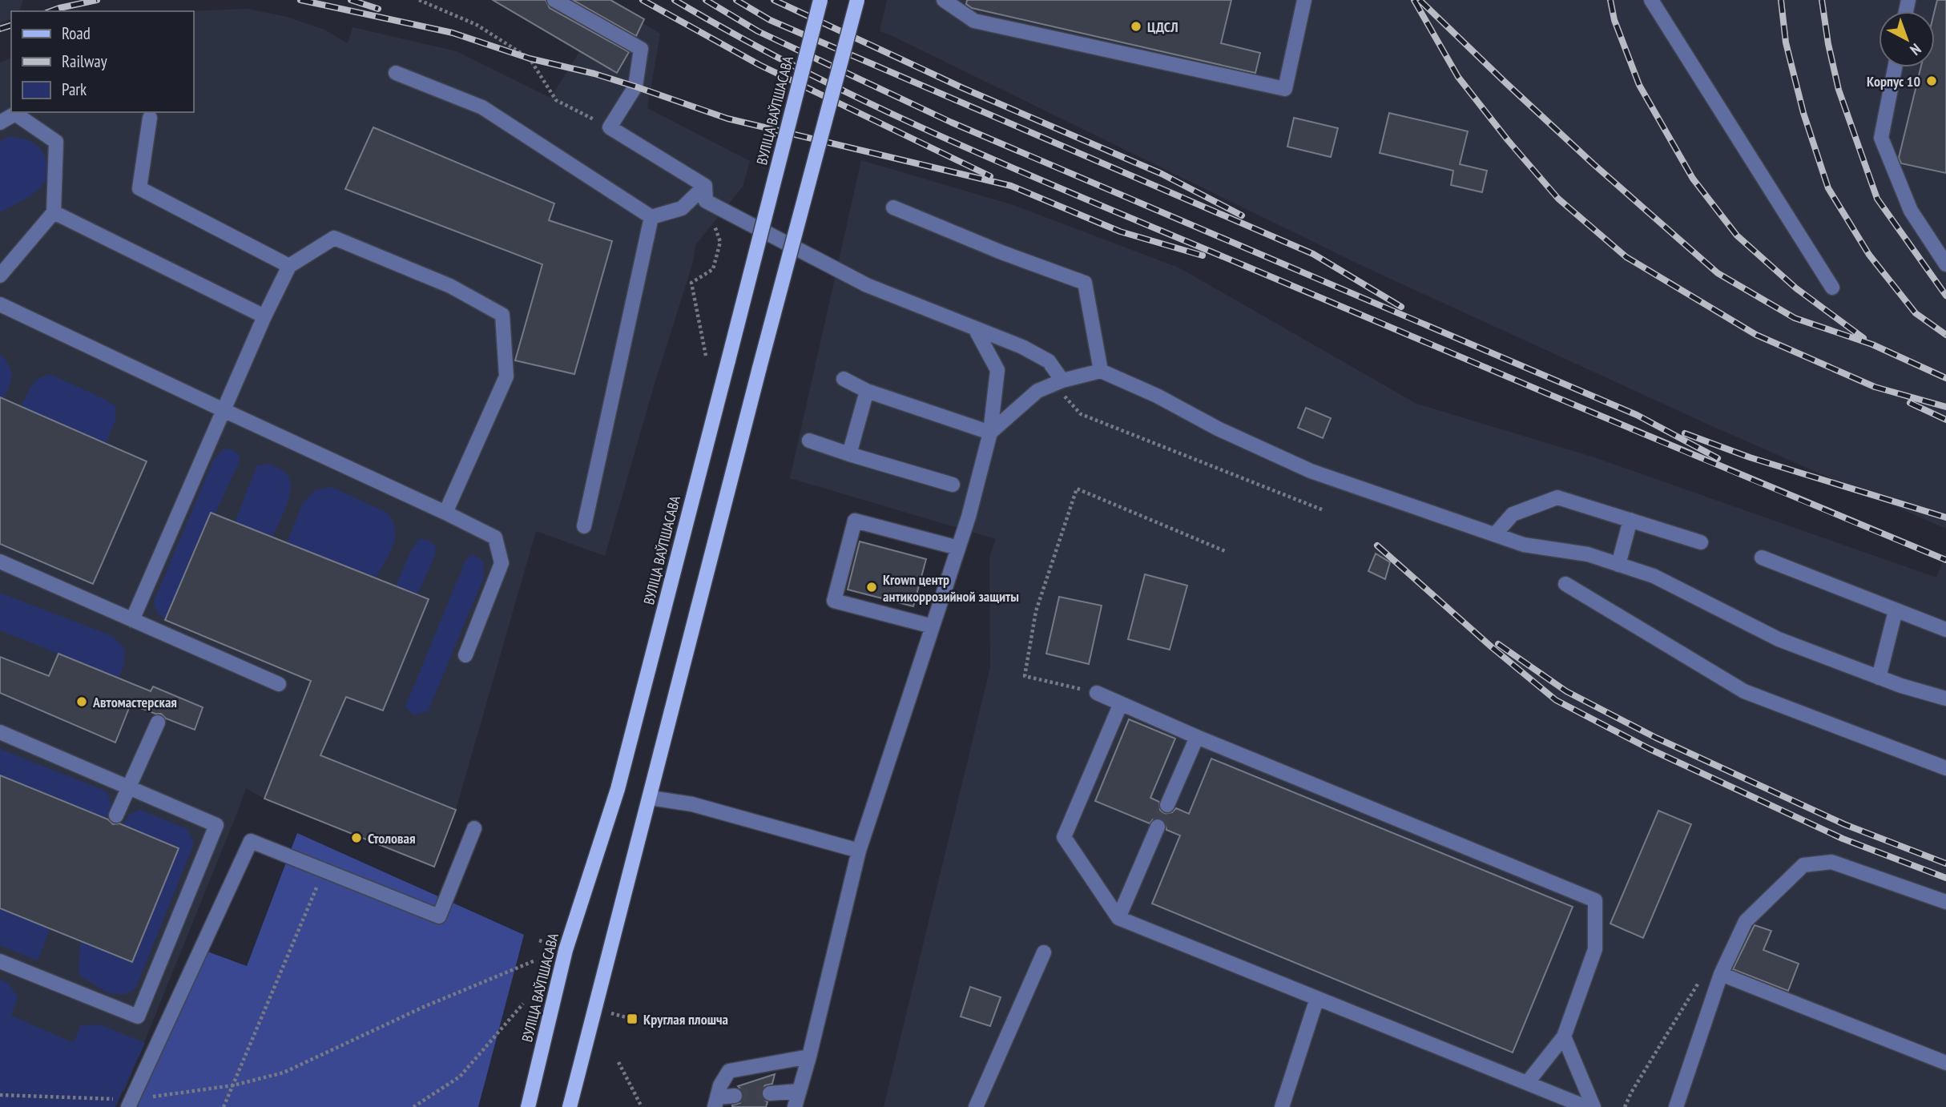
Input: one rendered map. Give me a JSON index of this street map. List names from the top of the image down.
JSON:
{
  "streets": {
    "main road": ["ВУЛІЦА ВАЎПШАСАВА"]
  },
  "places": {
    "other": [
      "ЦДСЛ",
      "Корпус 10",
      "Krown центр антикоррозийной защиты",
      "Автомастерская",
      "Столовая"
    ],
    "transit": ["Круглая плошча"]
  },
  "legend": ["Road", "Railway", "Park"],
  "north": "bottom right"
}
